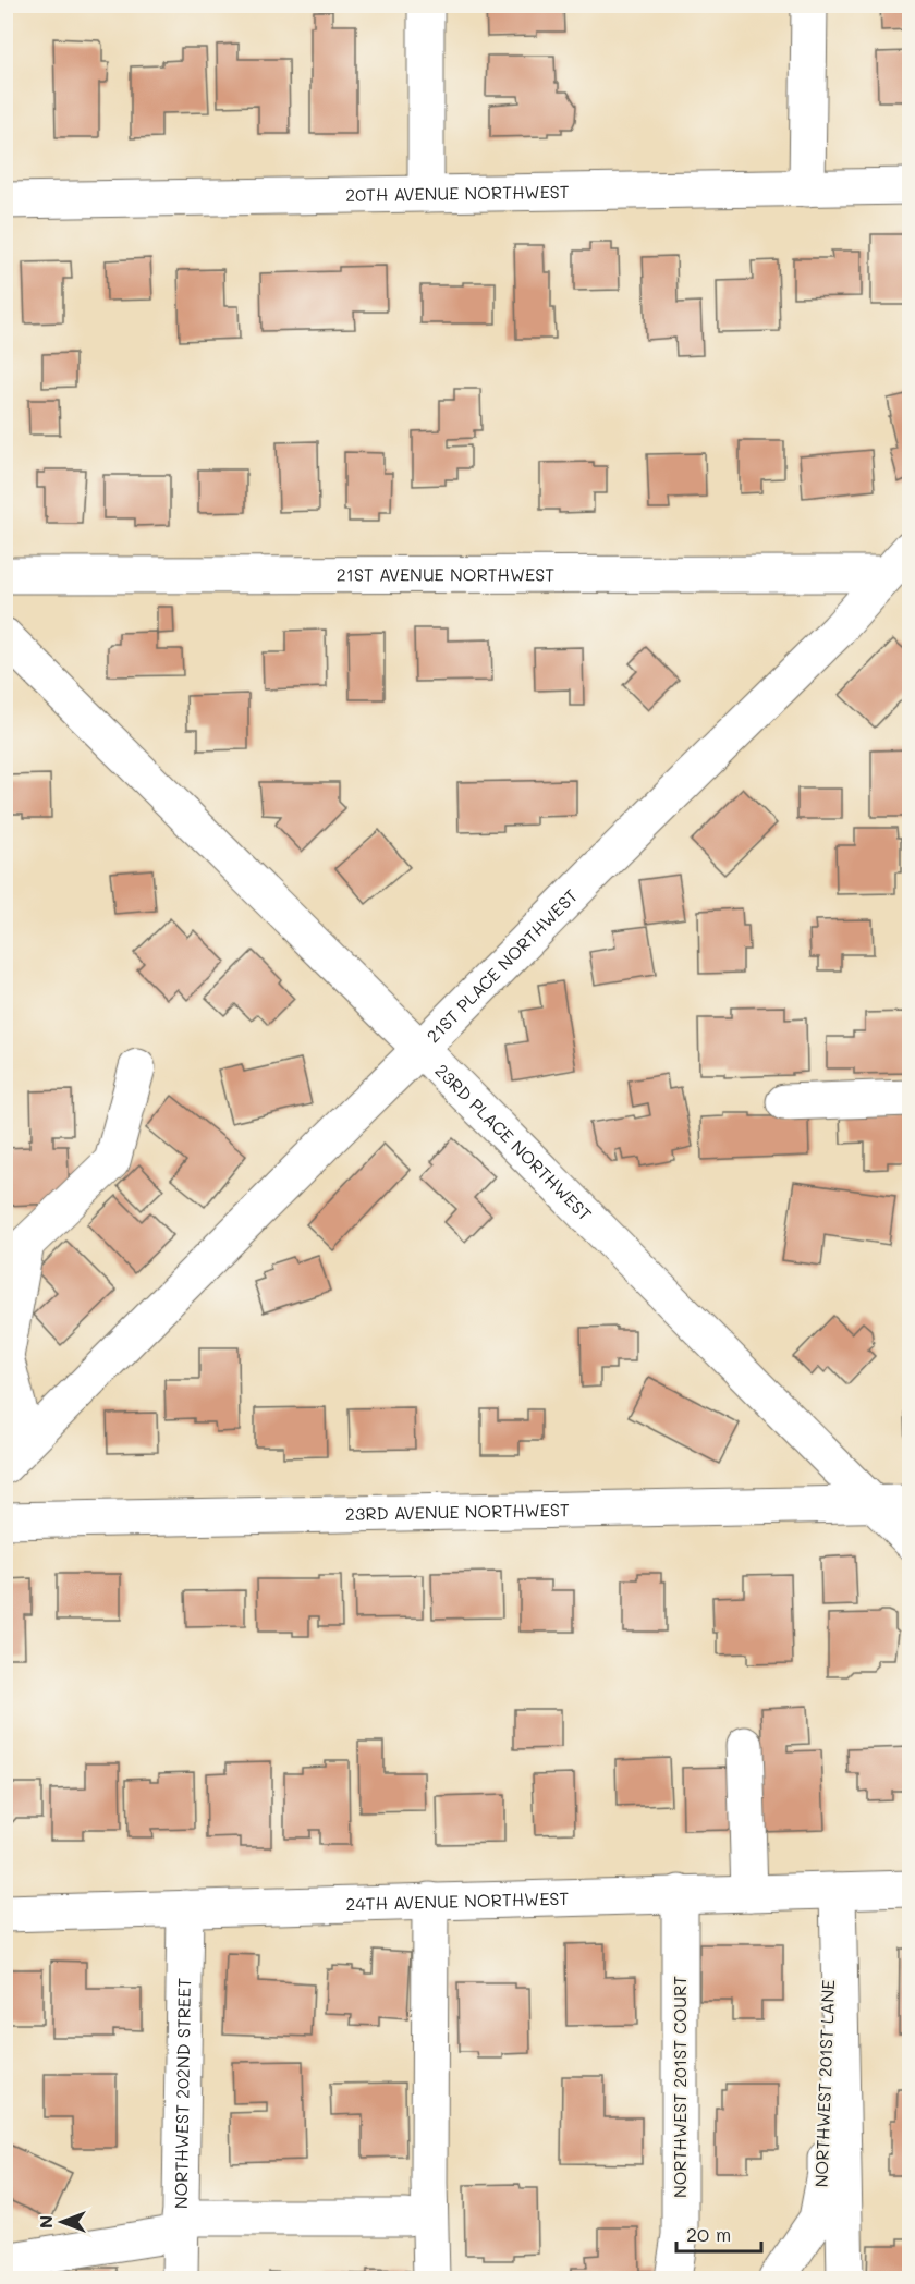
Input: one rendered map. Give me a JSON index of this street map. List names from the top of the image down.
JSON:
{
  "streets": {
    "street": [
      "20TH AVENUE NORTHWEST",
      "21ST AVENUE NORTHWEST",
      "21ST PLACE NORTHWEST",
      "23RD PLACE NORTHWEST",
      "23RD AVENUE NORTHWEST",
      "24TH AVENUE NORTHWEST",
      "NORTHWEST 201ST LANE",
      "NORTHWEST 201ST COURT",
      "NORTHWEST 202ND STREET"
    ]
  },
  "crossings": [
    ["21ST AVENUE NORTHWEST", "21ST PLACE NORTHWEST"],
    ["21ST PLACE NORTHWEST", "23RD PLACE NORTHWEST"],
    ["23RD PLACE NORTHWEST", "23RD AVENUE NORTHWEST"],
    ["24TH AVENUE NORTHWEST", "NORTHWEST 201ST LANE"],
    ["24TH AVENUE NORTHWEST", "NORTHWEST 201ST COURT"],
    ["24TH AVENUE NORTHWEST", "NORTHWEST 202ND STREET"]
  ],
  "scale_bar": "20 m",
  "north": "left"
}
